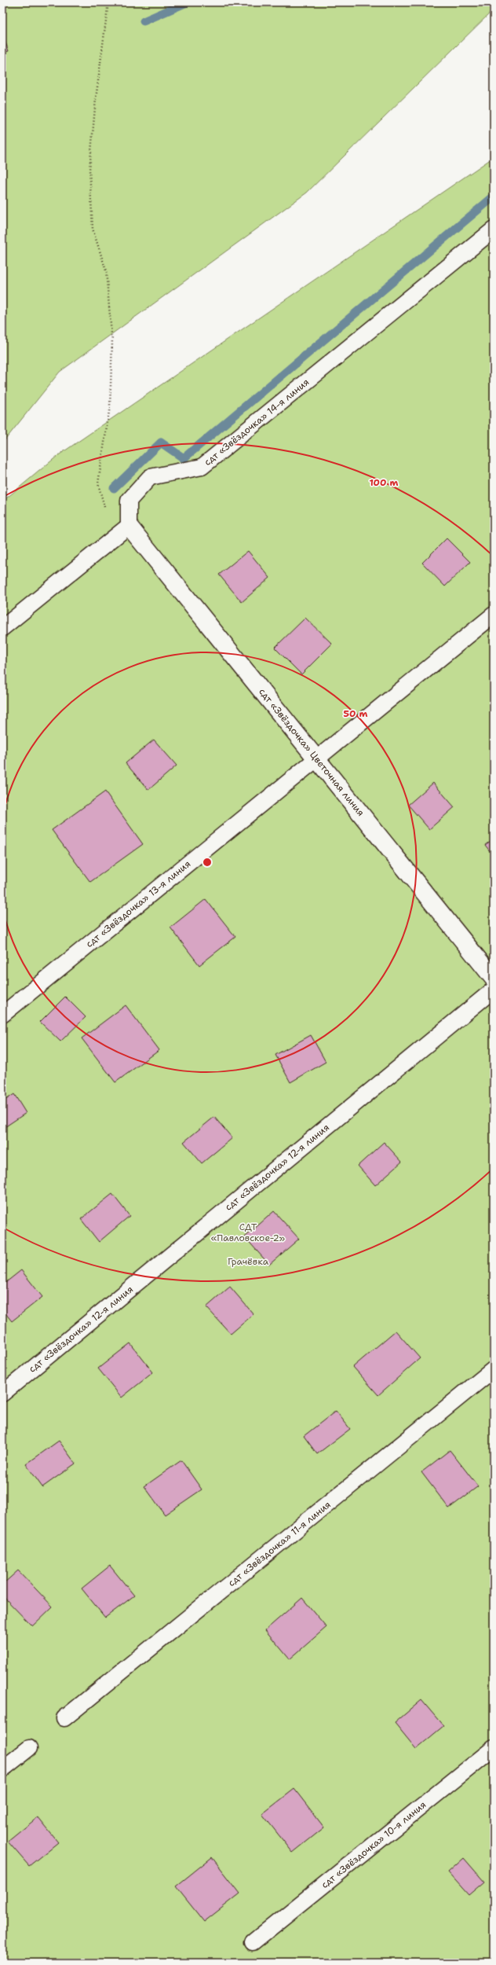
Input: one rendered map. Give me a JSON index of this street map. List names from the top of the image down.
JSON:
{
  "streets": {
    "street": ["сдт «Звёздочка» Цветочная линия"],
    "lane": [
      "сдт «Звёздочка» 14-я линия",
      "сдт «Звёздочка» 13-я линия",
      "сдт «Звёздочка» 12-я линия",
      "сдт «Звёздочка» 11-я линия",
      "сдт «Звёздочка» 10-я линия"
    ]
  },
  "crossings": [
    ["сдт «Звёздочка» 14-я линия", "сдт «Звёздочка» Цветочная линия"],
    ["сдт «Звёздочка» Цветочная линия", "сдт «Звёздочка» 13-я линия"]
  ],
  "parks": ["СДТ «Павловское-2»", "Грачёвка"],
  "rings": ["100 m", "50 m"]
}
